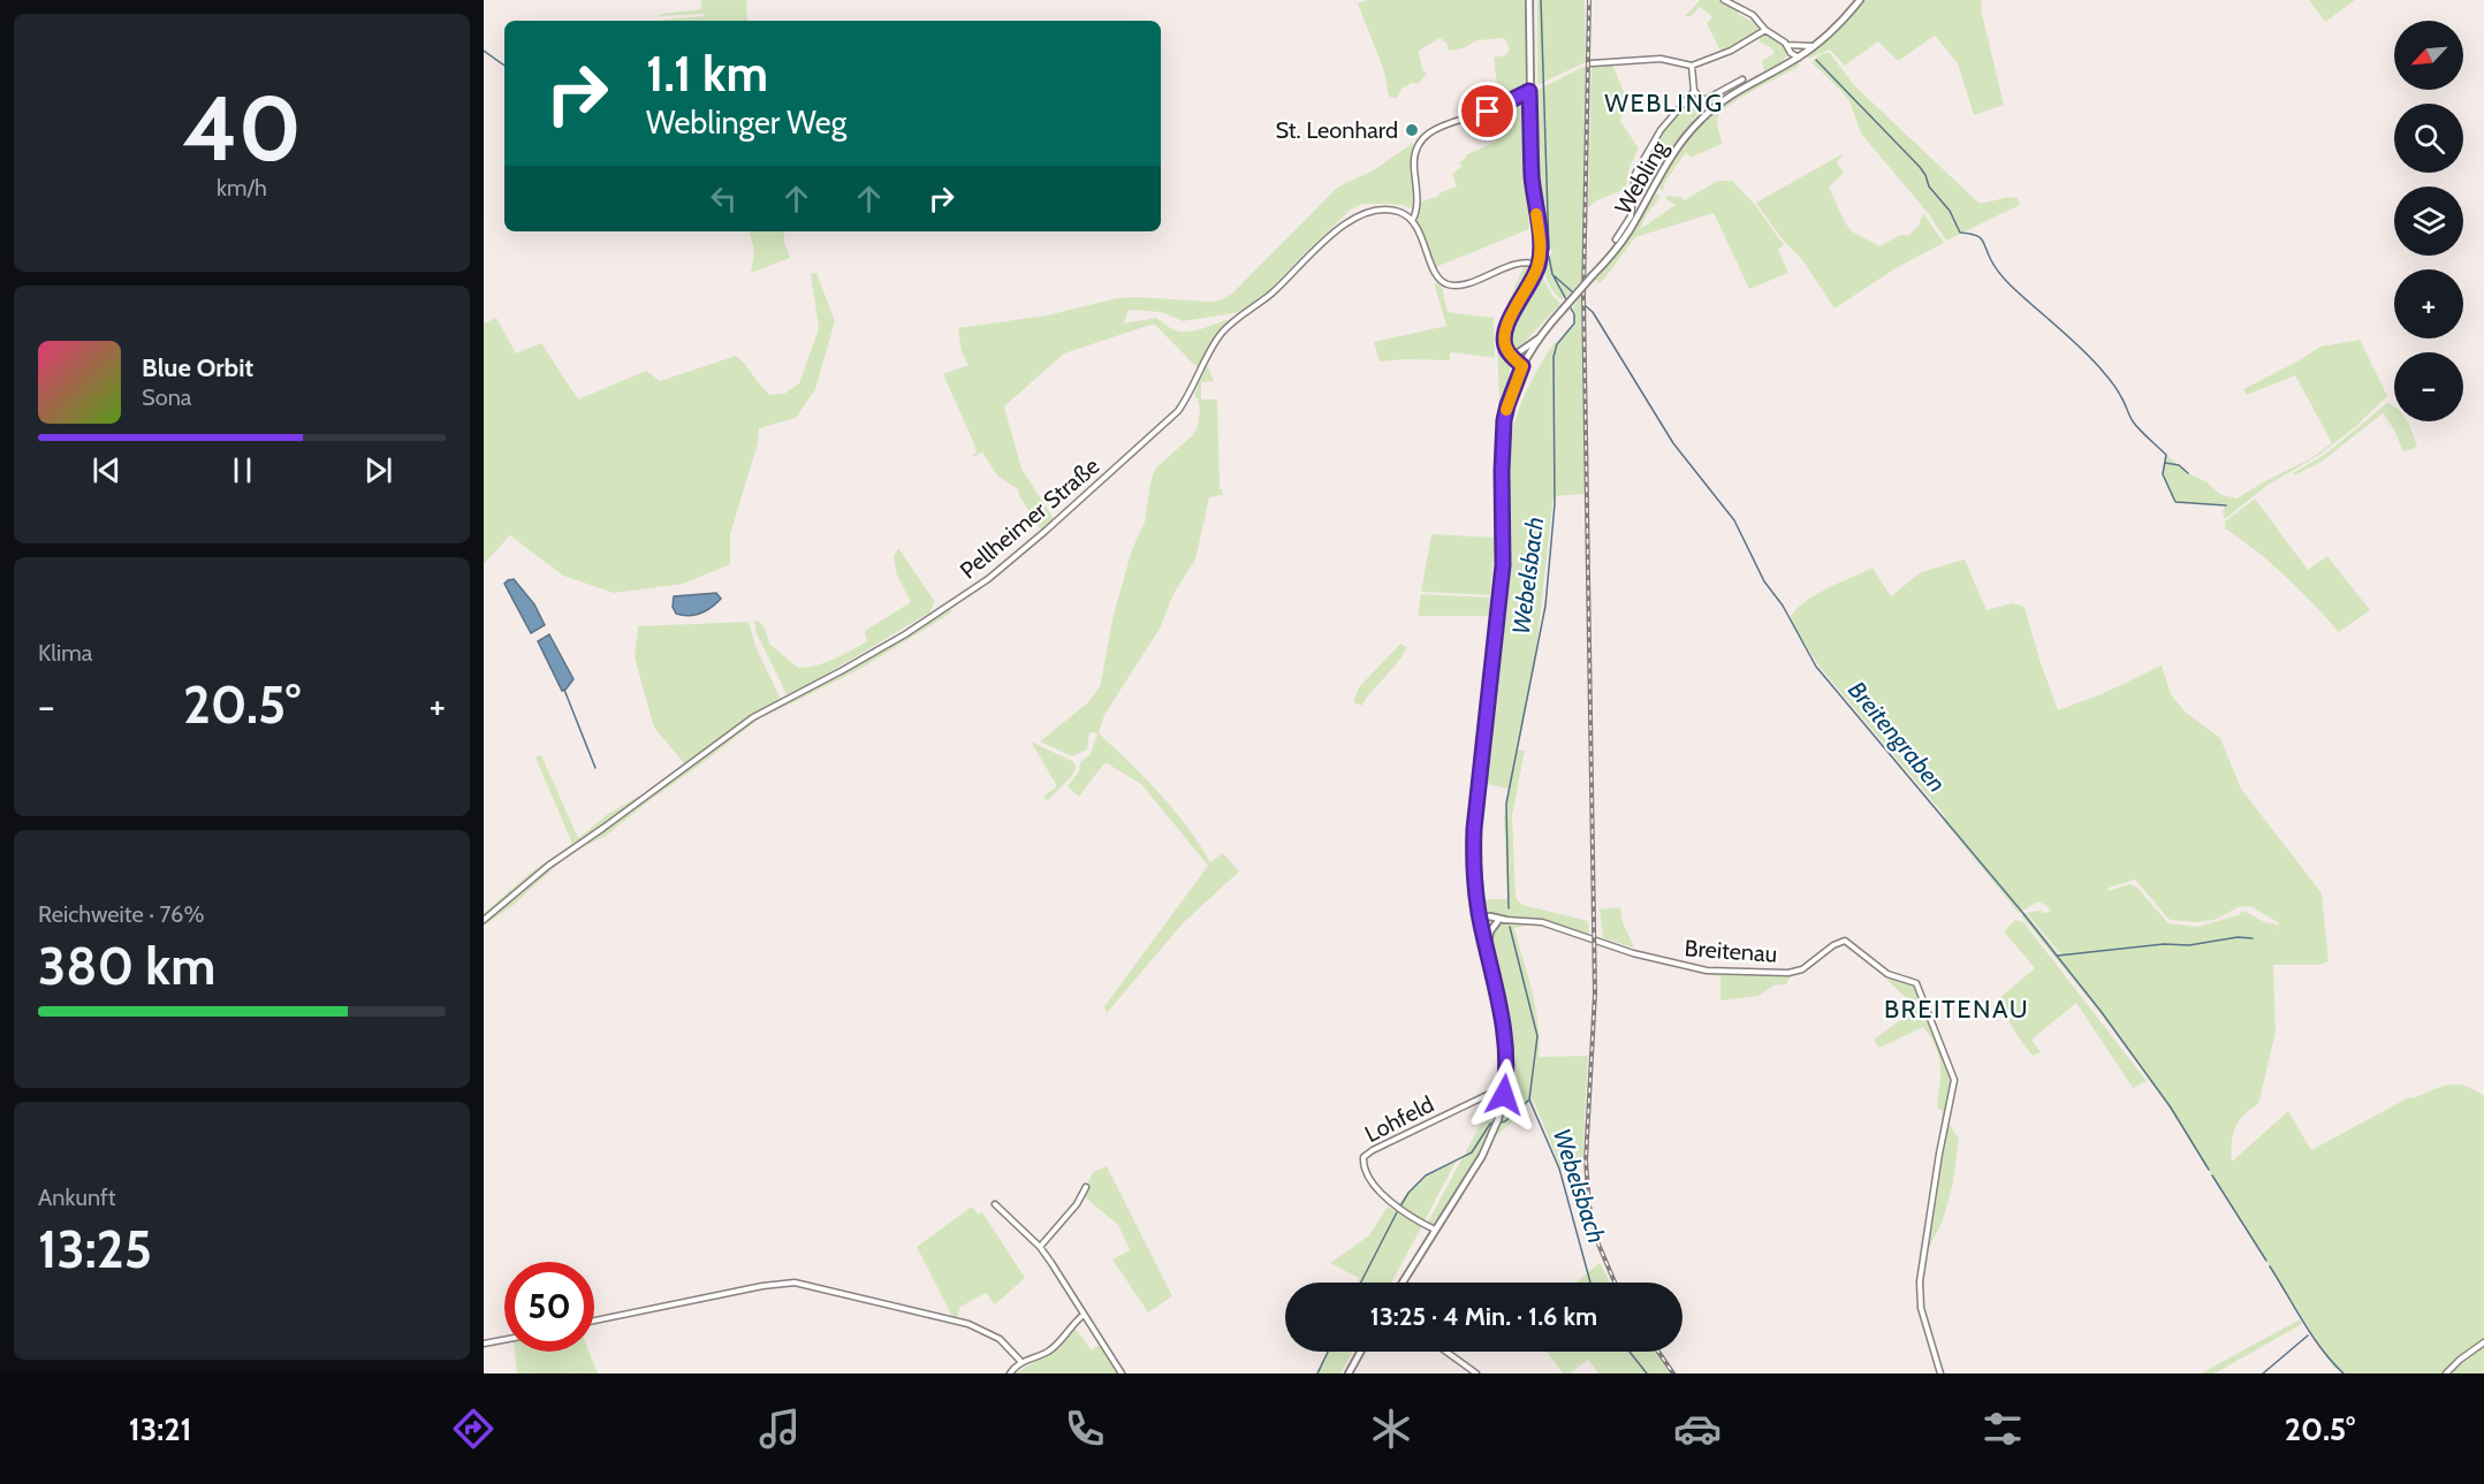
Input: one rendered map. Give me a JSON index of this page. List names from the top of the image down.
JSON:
{
  "streets": {
    "main road": ["Webling"],
    "street": ["Pellheimer Straße", "Breitenau", "Lohfeld"]
  },
  "districts": ["WEBLING", "BREITENAU"],
  "water": ["Webelsbach", "Breitengraben"],
  "places": ["St. Leonhard"],
  "north": "bottom left",
  "page": {
    "tile": [
      ["40", "km/h"],
      "Klima",
      ["Reichweite · 76%", "380 km"],
      ["Ankunft", "13:25"]
    ],
    "map_buttons": ["+", "−"],
    "turn": ["1.1 km", "Weblinger Weg"],
    "song": ["Blue Orbit", "Sona"],
    "heat": ["−", "20.5°", "+"],
    "limit": "50",
    "trip": "13:25 · 4 Min. · 1.6 km",
    "tabs": ["13:21", "20.5°"]
  }
}
